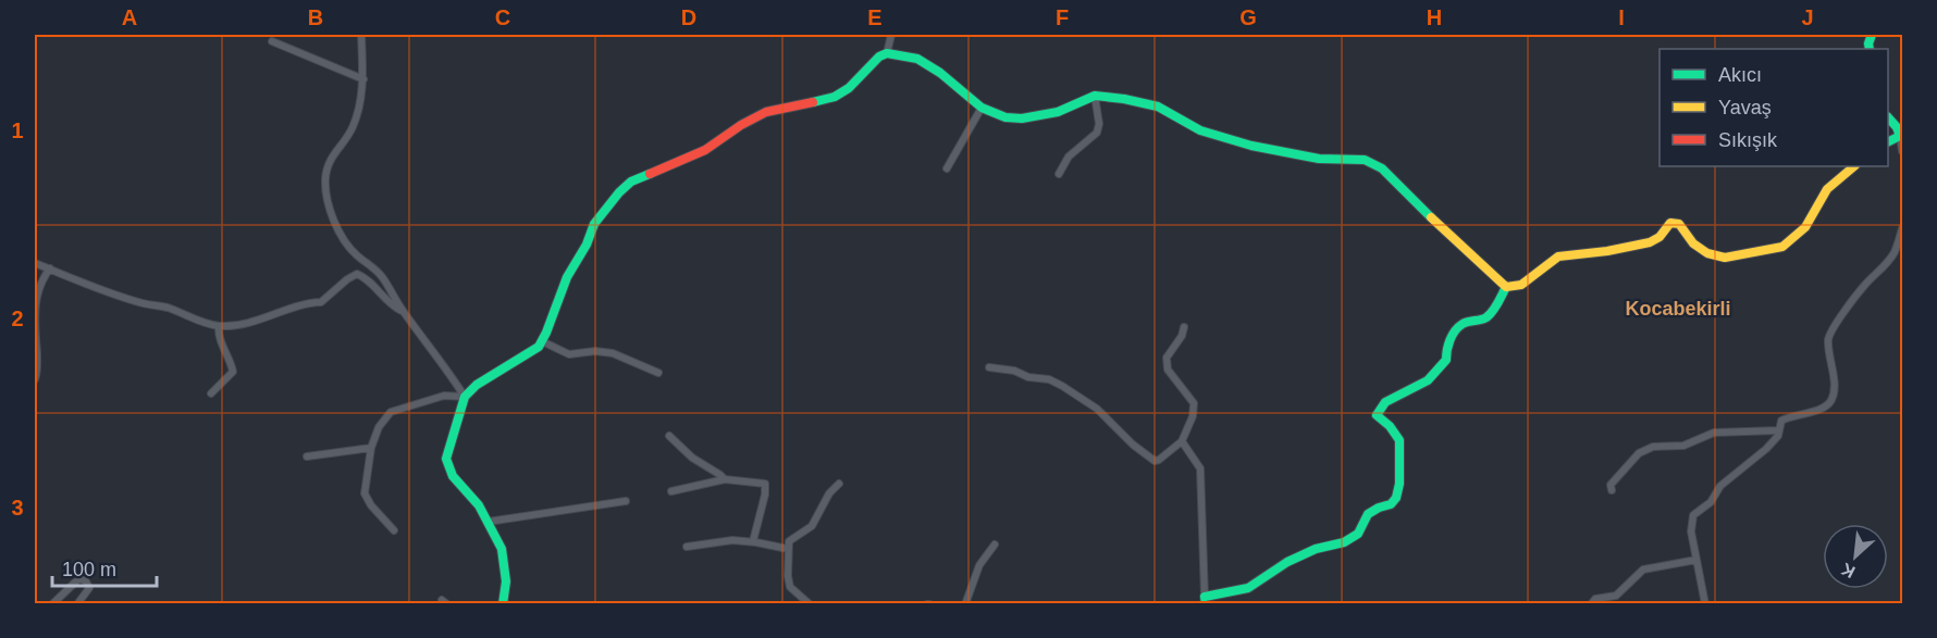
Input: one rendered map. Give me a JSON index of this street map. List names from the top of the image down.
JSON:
{
  "districts": ["Kocabekirli"],
  "legend": ["Akıcı", "Yavaş", "Sıkışık"],
  "scale_bar": "100 m",
  "north": "bottom left",
  "grid": {
    "columns": [
      "A",
      "B",
      "C",
      "D",
      "E",
      "F",
      "G",
      "H",
      "I",
      "J"
    ],
    "rows": ["1", "2", "3"]
  }
}
